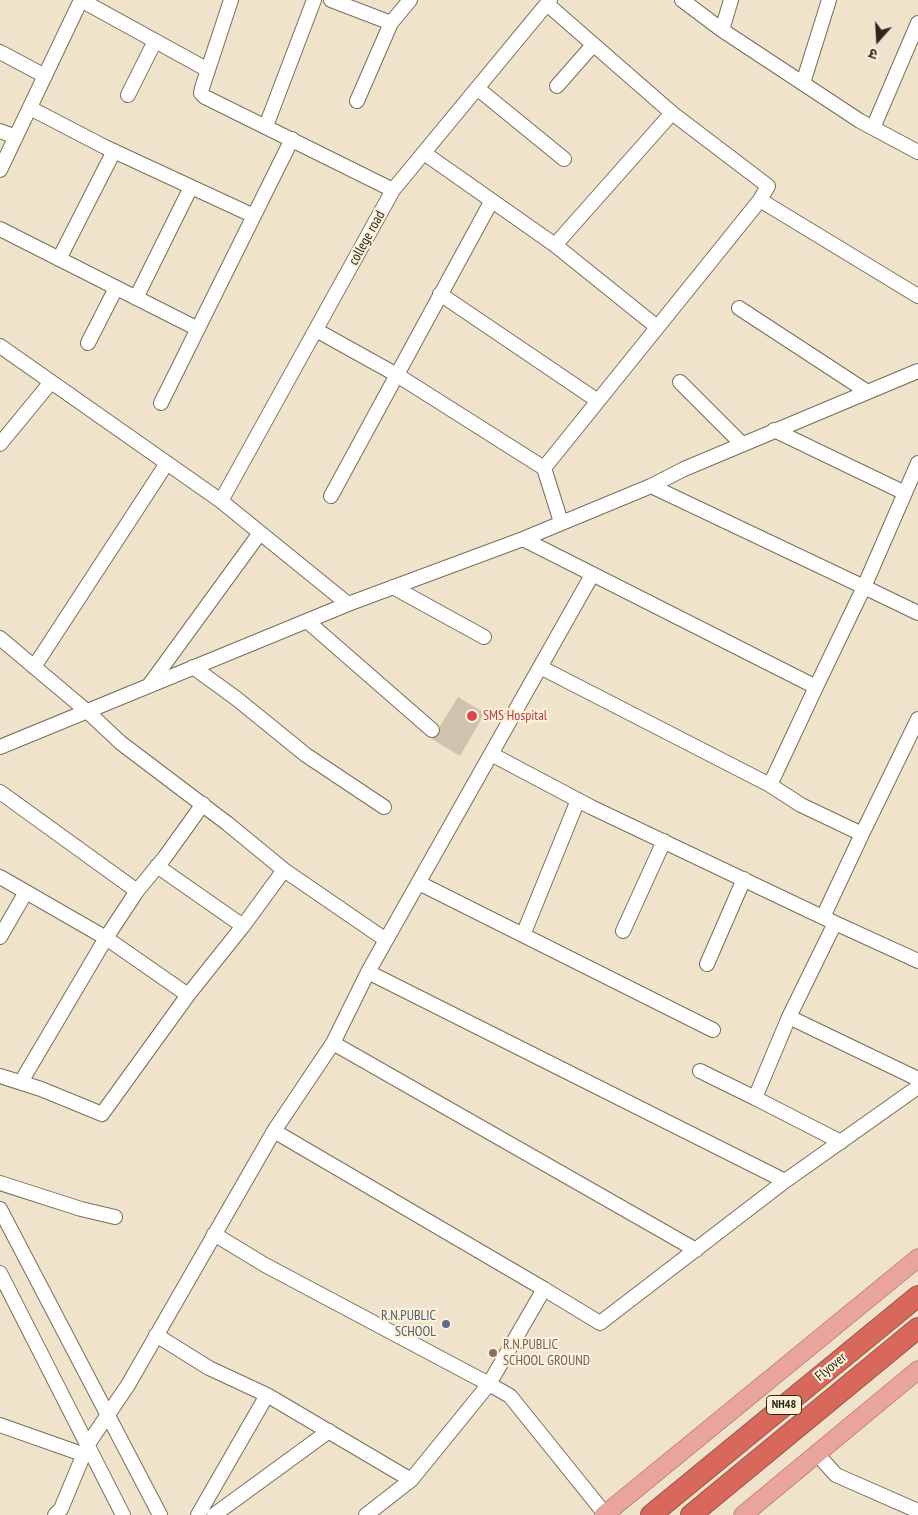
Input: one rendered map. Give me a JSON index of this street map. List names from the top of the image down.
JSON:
{
  "streets": {
    "highway": ["Flyover", "NH48"],
    "street": ["college road"]
  },
  "places": ["SMS Hospital", "R.N.PUBLIC SCHOOL", "R.N.PUBLIC SCHOOL GROUND"],
  "north": "bottom"
}
